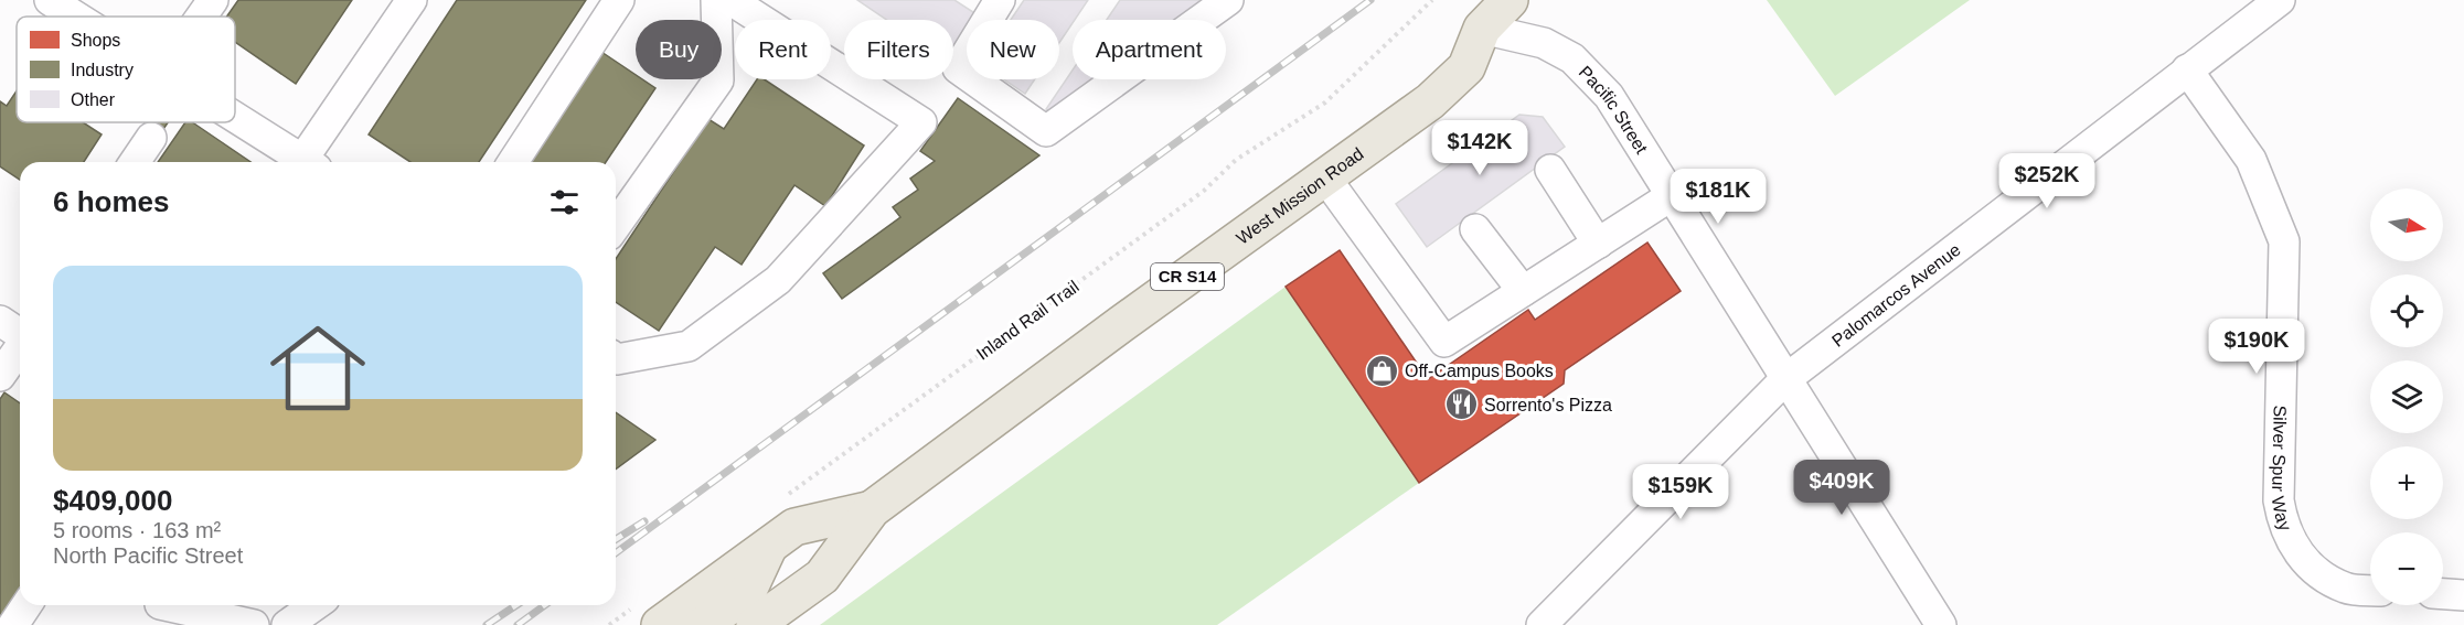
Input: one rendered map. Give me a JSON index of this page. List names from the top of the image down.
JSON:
{
  "streets": {
    "main road": ["West Mission Road", "CR S14"],
    "street": ["Pacific Street", "Palomarcos Avenue", "Silver Spur Way"],
    "path": ["Inland Rail Trail"]
  },
  "crossings": [
    ["Pacific Street", "West Mission Road"],
    ["Pacific Street", "Palomarcos Avenue"],
    ["Palomarcos Avenue", "Silver Spur Way"]
  ],
  "places": {
    "shop": ["Off-Campus Books"],
    "restaurant": ["Sorrento's Pizza"]
  },
  "legend": ["Shops", "Industry", "Other"],
  "north": "right",
  "page": {
    "chip": [
      "Buy",
      "Rent",
      "Filters",
      "New",
      "Apartment"
    ],
    "price": [
      "$142K",
      "$252K",
      "$181K",
      "$190K",
      "$409K",
      "$159K"
    ],
    "heading": "6 homes",
    "map_buttons": ["+", "−"],
    "list": [
      {
        "name": "$409,000",
        "note": "5 rooms · 163 m² · North Pacific Street"
      }
    ]
  }
}
